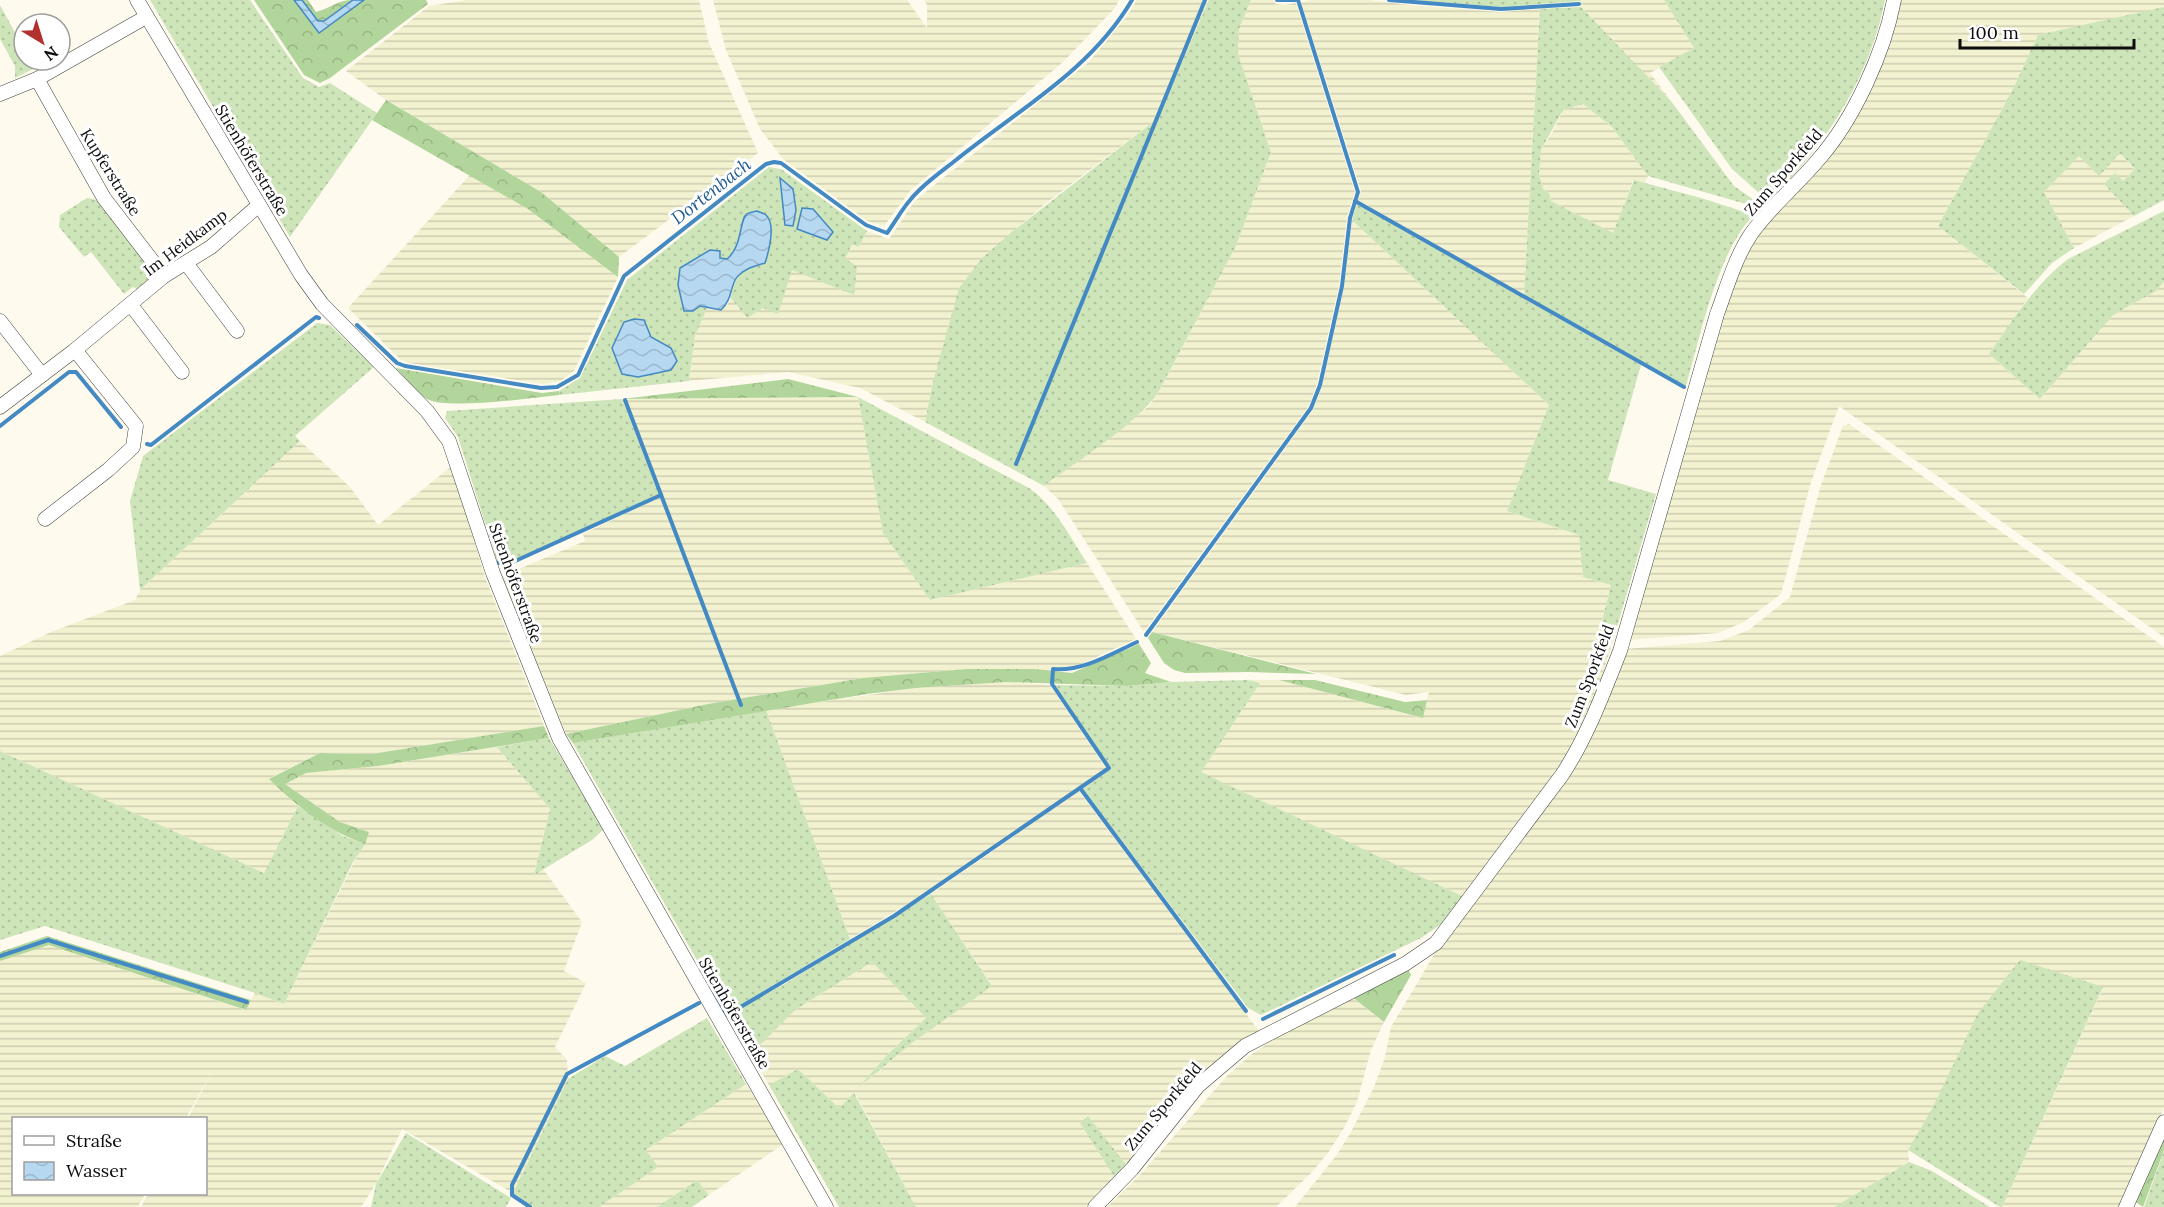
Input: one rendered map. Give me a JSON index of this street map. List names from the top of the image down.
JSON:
{
  "streets": {
    "street": [
      "Stienhöferstraße",
      "Kupferstraße",
      "Zum Sporkfeld",
      "Im Heidkamp"
    ]
  },
  "crossings": [
    ["Stienhöferstraße", "Im Heidkamp"],
    ["Kupferstraße", "Im Heidkamp"]
  ],
  "water": ["Dortenbach"],
  "legend": ["Straße", "Wasser"],
  "scale_bar": "100 m",
  "north": "bottom right"
}
